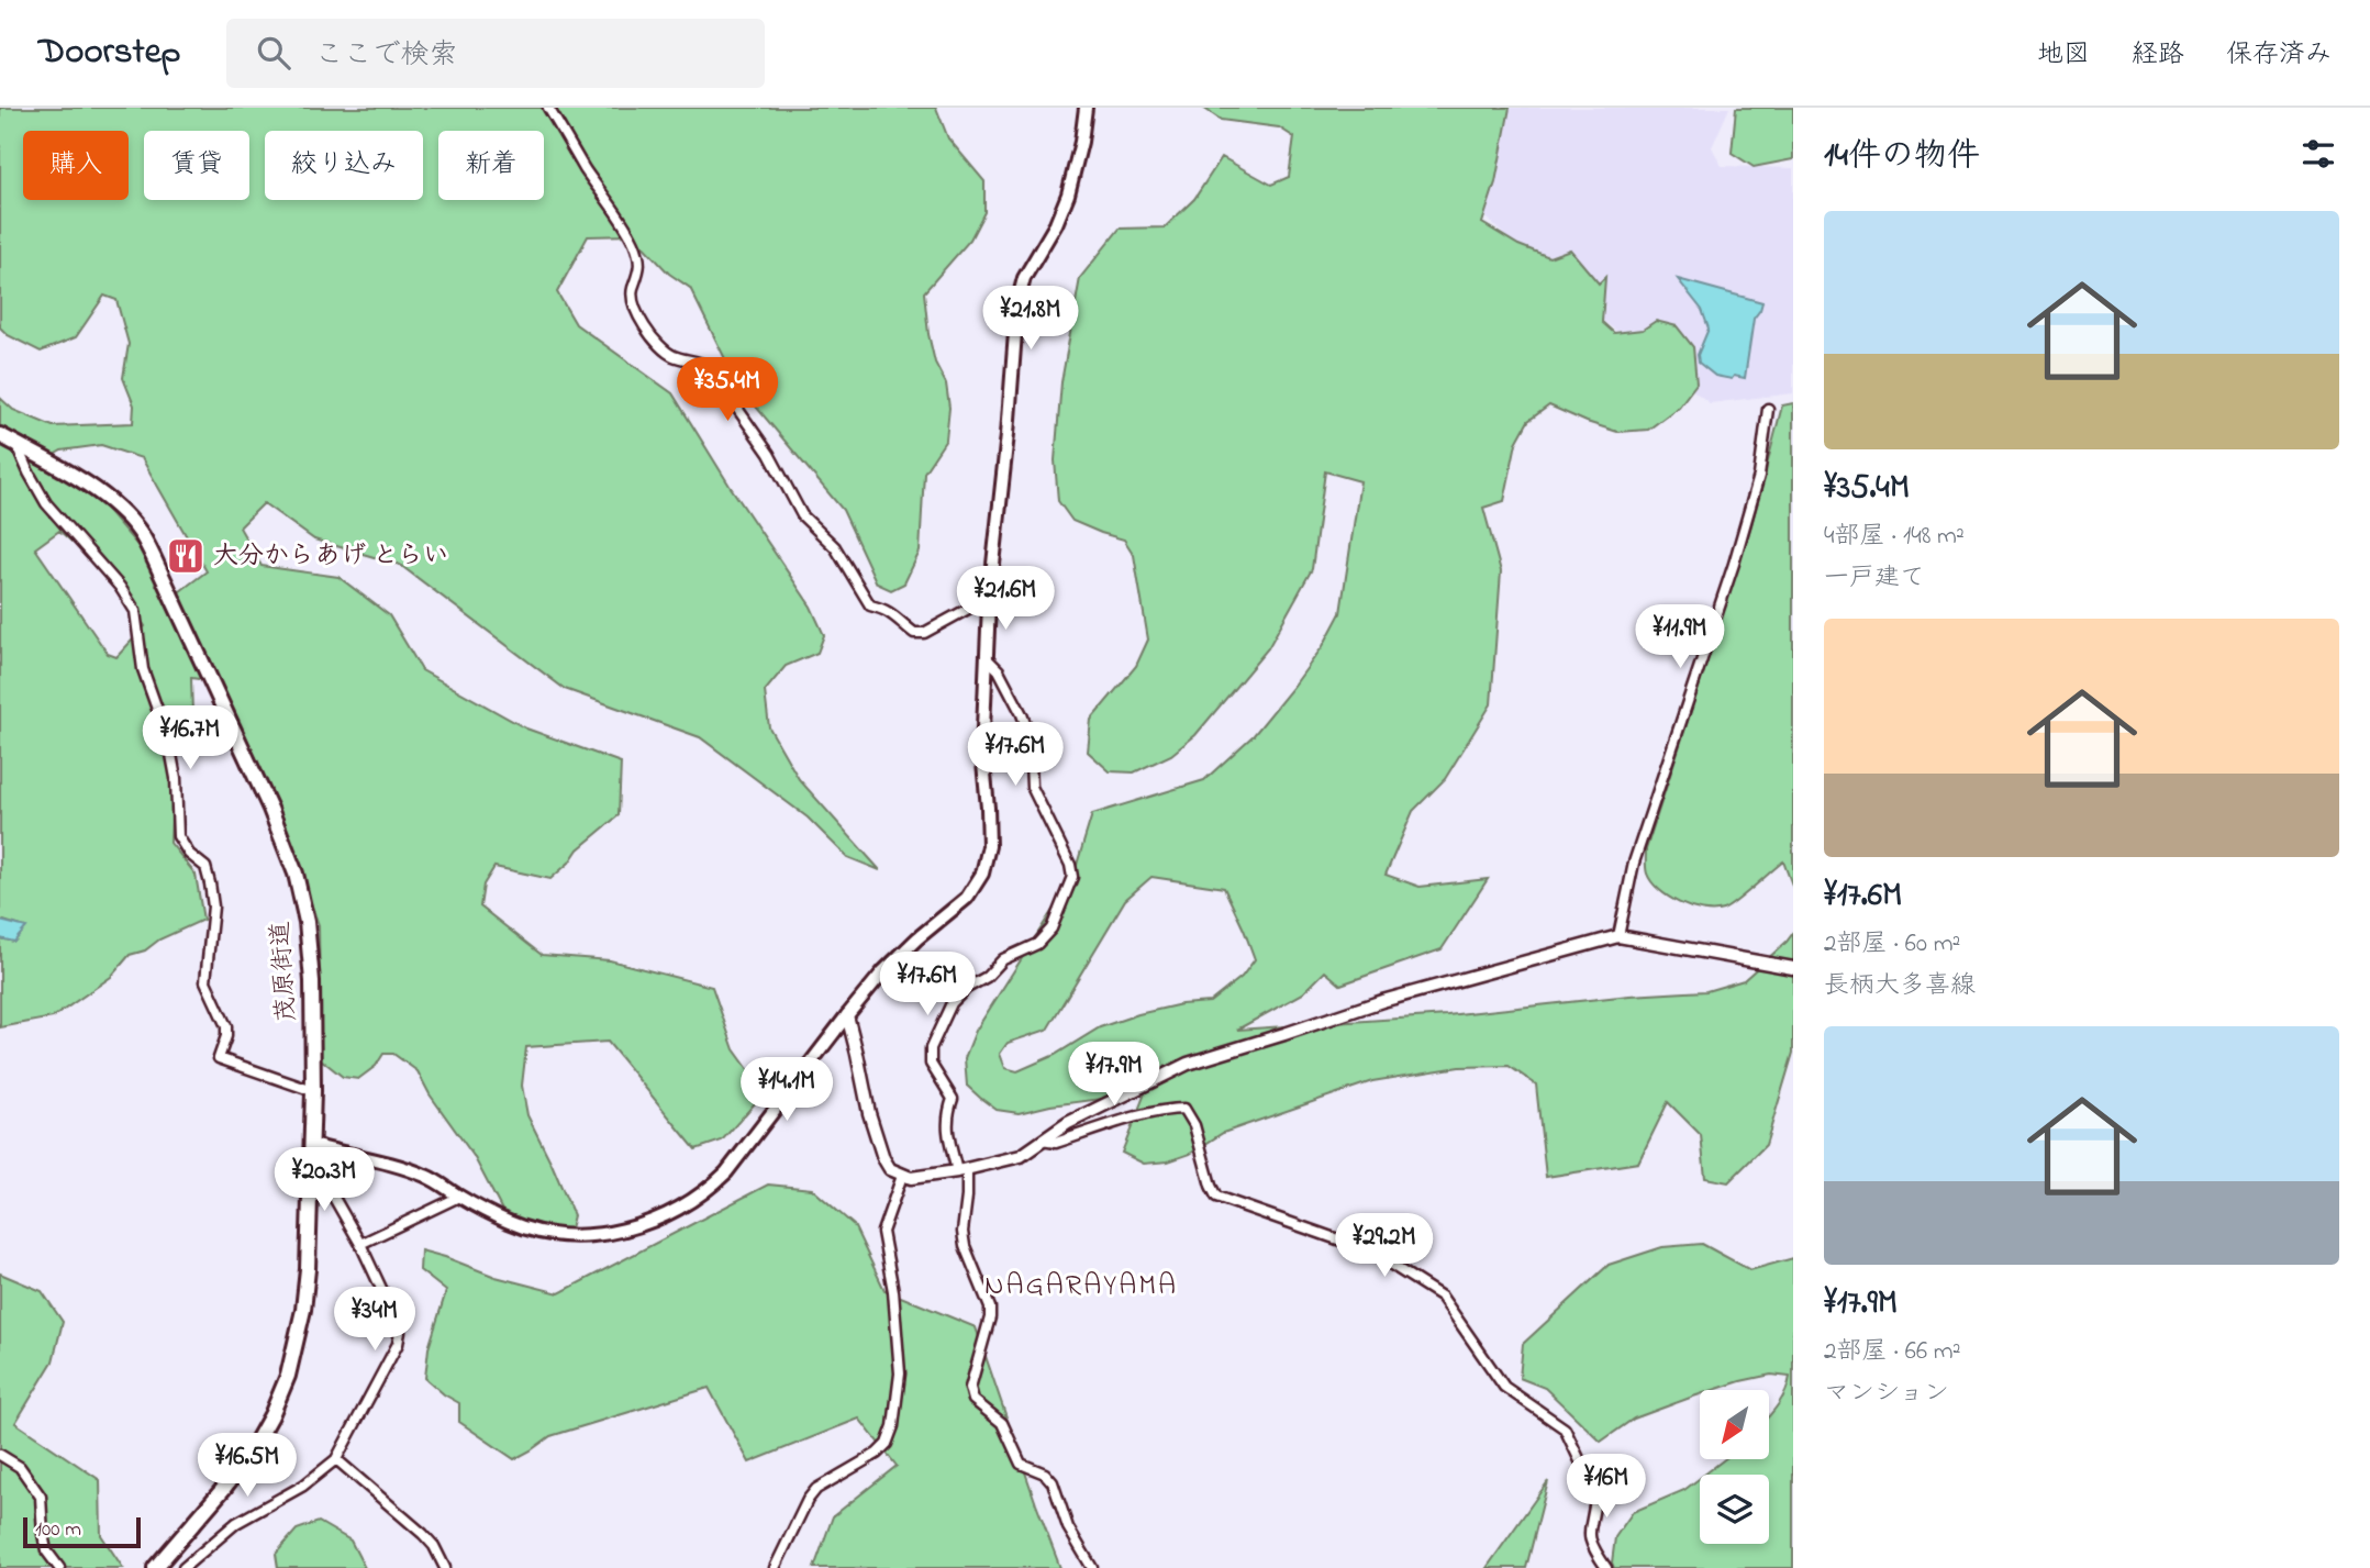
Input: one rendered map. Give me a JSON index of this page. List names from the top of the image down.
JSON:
{
  "streets": {
    "main road": ["茂原街道"]
  },
  "districts": ["NAGARAYAMA"],
  "places": {
    "restaurant": ["大分からあげ とらい"]
  },
  "scale_bar": "100 m",
  "north": "bottom left",
  "page": {
    "header": "Doorstep",
    "search": "ここで検索",
    "nav": ["地図", "経路", "保存済み"],
    "heading": "14件の物件",
    "chip": [
      "購入",
      "賃貸",
      "絞り込み",
      "新着"
    ],
    "list": [
      {
        "name": "¥35.4M",
        "note": "4部屋 · 148 m² · 一戸建て"
      },
      {
        "name": "¥17.6M",
        "note": "2部屋 · 60 m² · 長柄大多喜線"
      },
      {
        "name": "¥17.9M",
        "note": "2部屋 · 66 m² · マンション"
      }
    ],
    "price": [
      "¥21.8M",
      "¥35.4M",
      "¥21.6M",
      "¥11.9M",
      "¥16.7M",
      "¥17.6M",
      "¥17.6M",
      "¥17.9M",
      "¥14.1M",
      "¥20.3M",
      "¥29.2M",
      "¥34M",
      "¥16.5M",
      "¥16M"
    ],
    "scale": "100 m"
  }
}
